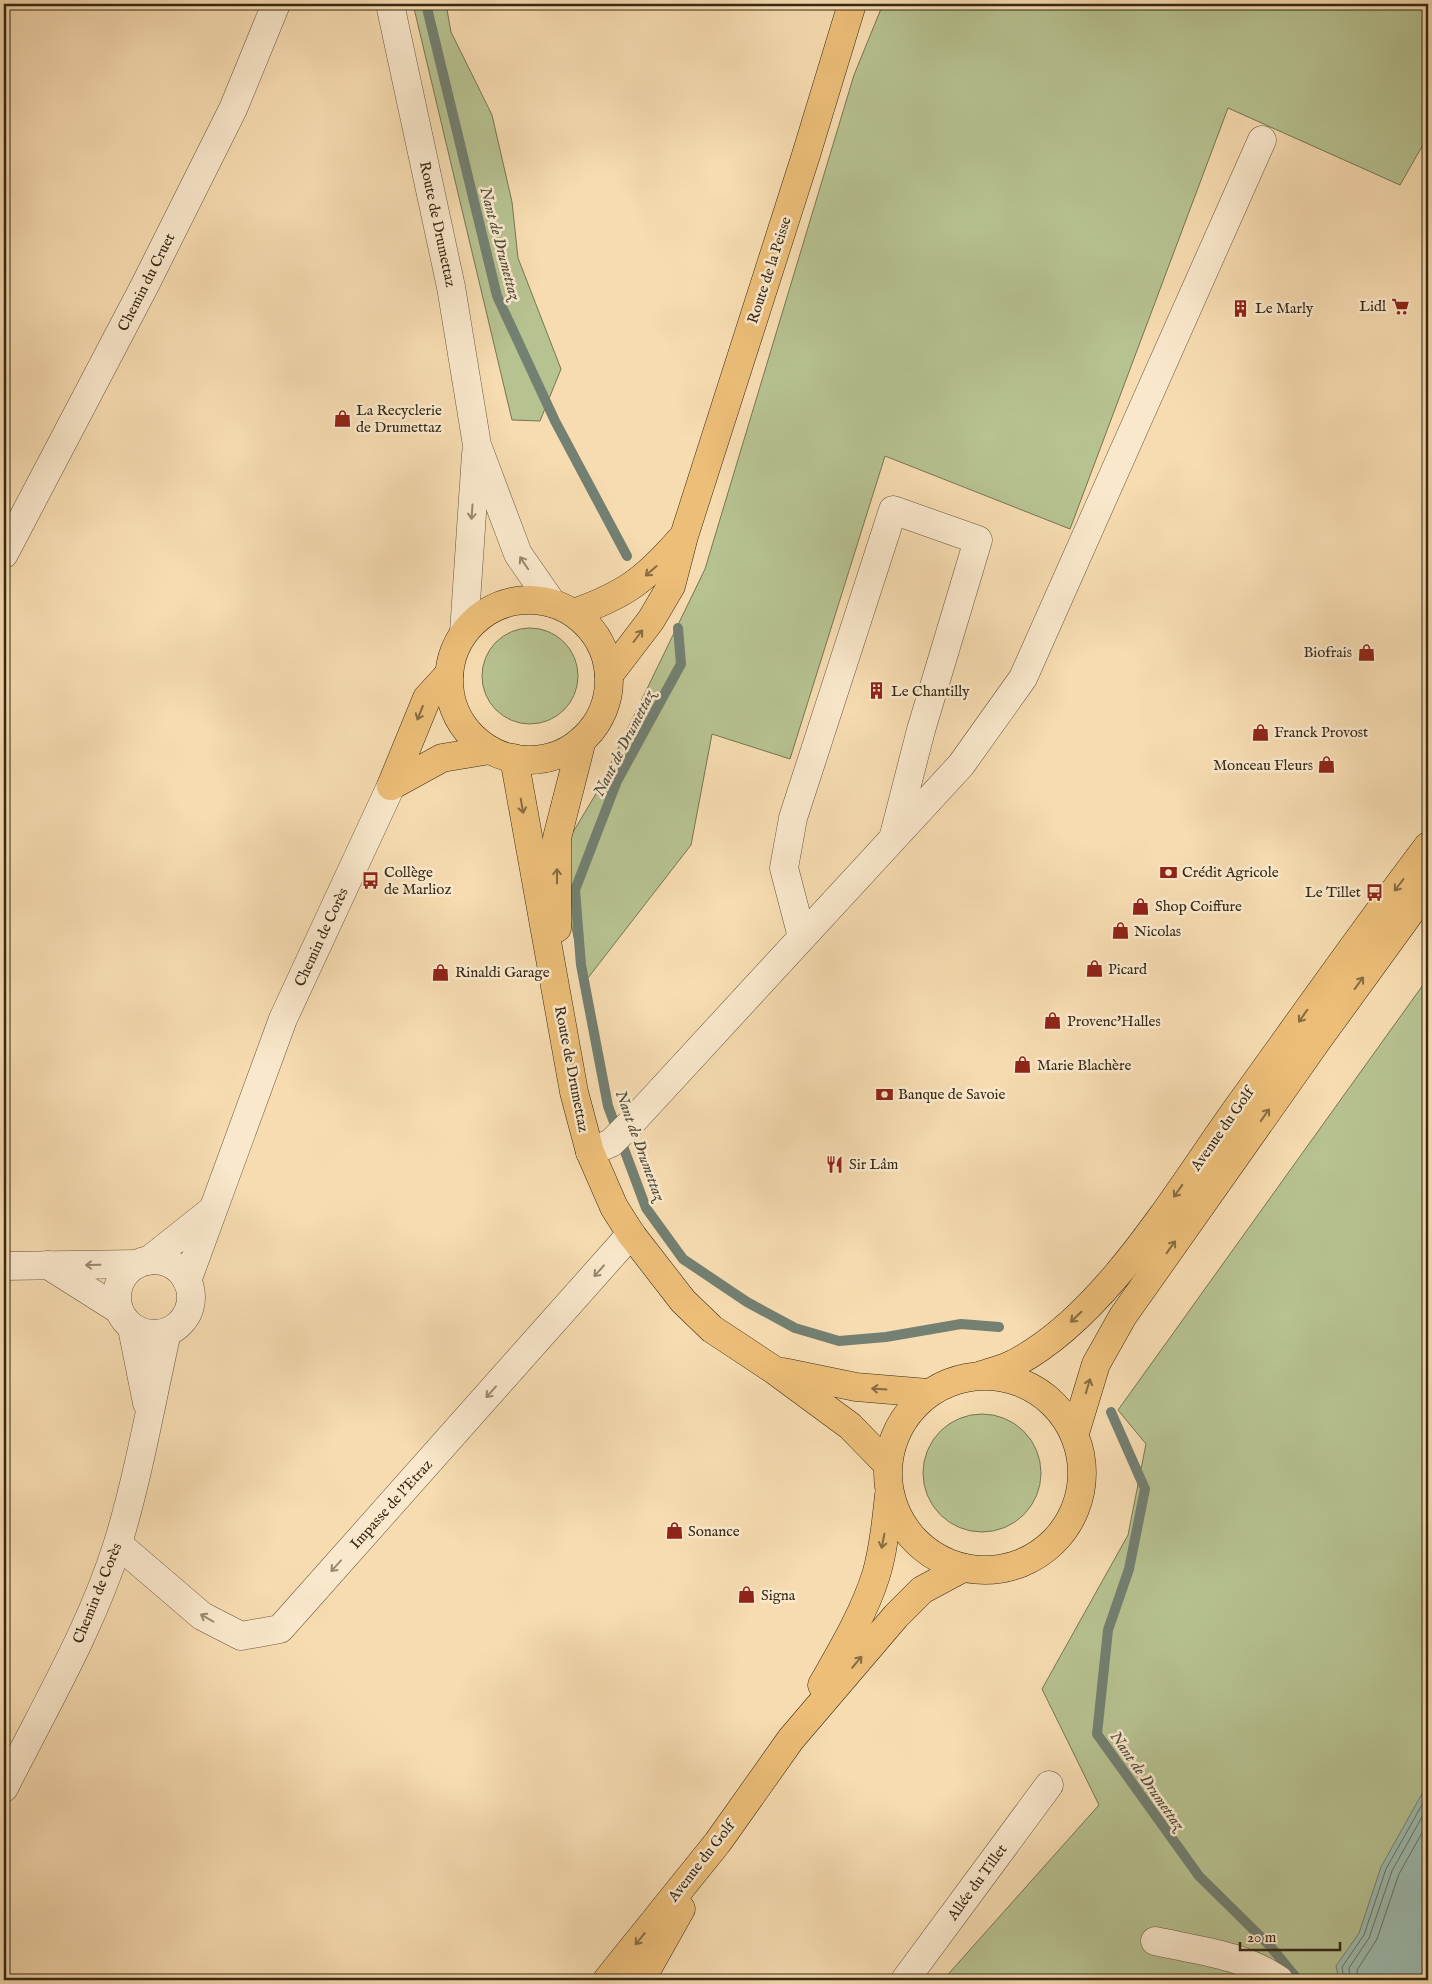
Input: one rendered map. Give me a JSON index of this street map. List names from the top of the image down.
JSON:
{
  "streets": {
    "main road": [
      "Route de Drumettaz",
      "Route de la Peisse",
      "Chemin de Corès",
      "Avenue du Golf"
    ],
    "street": ["Chemin du Cruet", "Impasse de l'Etraz", "Allée du Tillet"]
  },
  "crossings": [
    ["Route de Drumettaz", "Route de la Peisse"],
    ["Route de Drumettaz", "Chemin de Corès"],
    ["Route de Drumettaz", "Impasse de l'Etraz"],
    ["Route de la Peisse", "Chemin de Corès"],
    ["Chemin de Corès", "Impasse de l'Etraz"]
  ],
  "one_way": ["Impasse de l'Etraz"],
  "water": ["Nant de Drumettaz"],
  "places": {
    "supermarket": ["Lidl"],
    "building": ["Le Marly", "Le Chantilly"],
    "shop": [
      "La Recyclerie de Drumettaz",
      "Biofrais",
      "Franck Provost",
      "Monceau Fleurs",
      "Shop Coiffure",
      "Nicolas",
      "Picard",
      "Rinaldi Garage",
      "Provenc'Halles",
      "Marie Blachère",
      "Sonance",
      "Signa"
    ],
    "bank": ["Crédit Agricole", "Banque de Savoie"],
    "bus stop": ["Collège de Marlioz", "Le Tillet"],
    "restaurant": ["Sir Lâm"]
  },
  "scale_bar": "20 m"
}
